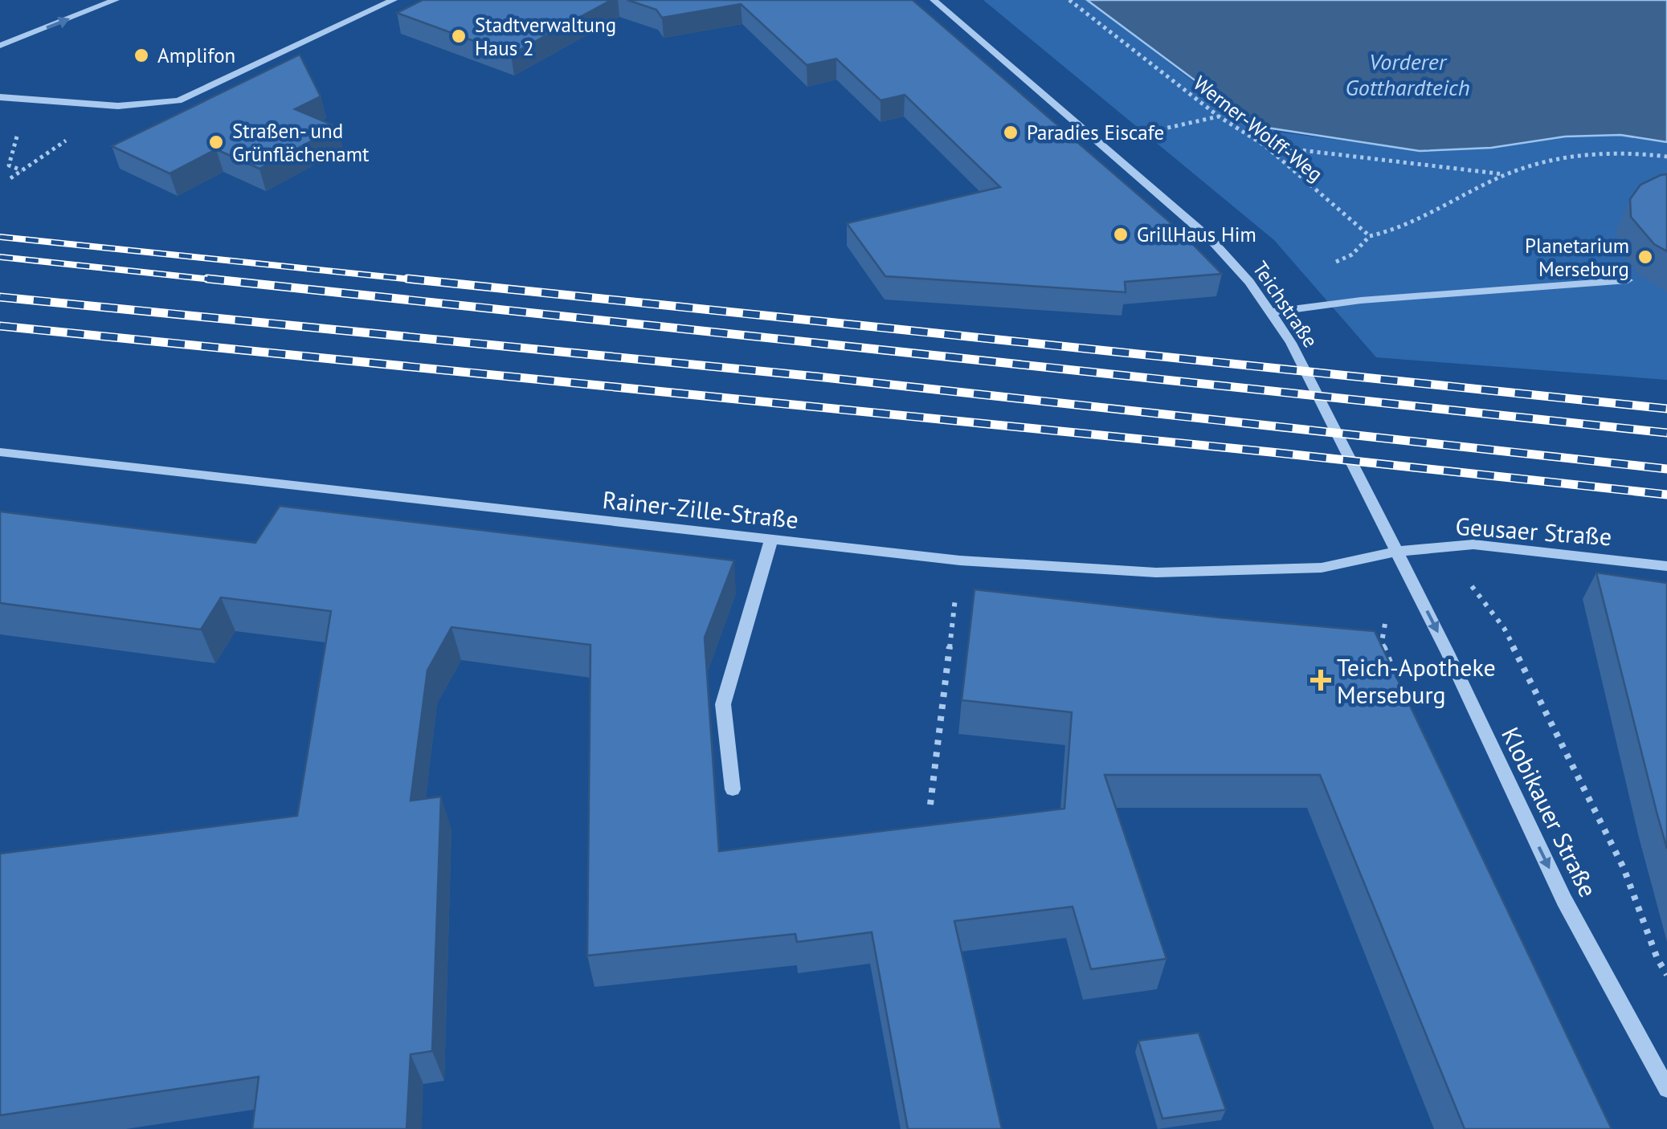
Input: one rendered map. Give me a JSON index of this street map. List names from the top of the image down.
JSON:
{
  "streets": {
    "street": [
      "Teichstraße",
      "Rainer-Zille-Straße",
      "Geusaer Straße",
      "Klobikauer Straße"
    ],
    "path": ["Werner-Wolff-Weg"]
  },
  "crossings": [
    ["Teichstraße", "Rainer-Zille-Straße"],
    ["Teichstraße", "Geusaer Straße"],
    ["Teichstraße", "Klobikauer Straße"],
    ["Rainer-Zille-Straße", "Geusaer Straße"],
    ["Rainer-Zille-Straße", "Klobikauer Straße"],
    ["Geusaer Straße", "Klobikauer Straße"]
  ],
  "one_way": ["Klobikauer Straße"],
  "water": ["Vorderer Gotthardteich"],
  "places": {
    "other": [
      "Stadtverwaltung Haus 2",
      "Amplifon",
      "Paradies Eiscafe",
      "Straßen- und Grünflächenamt",
      "GrillHaus Him",
      "Planetarium Merseburg"
    ],
    "health": ["Teich-Apotheke Merseburg"]
  }
}
